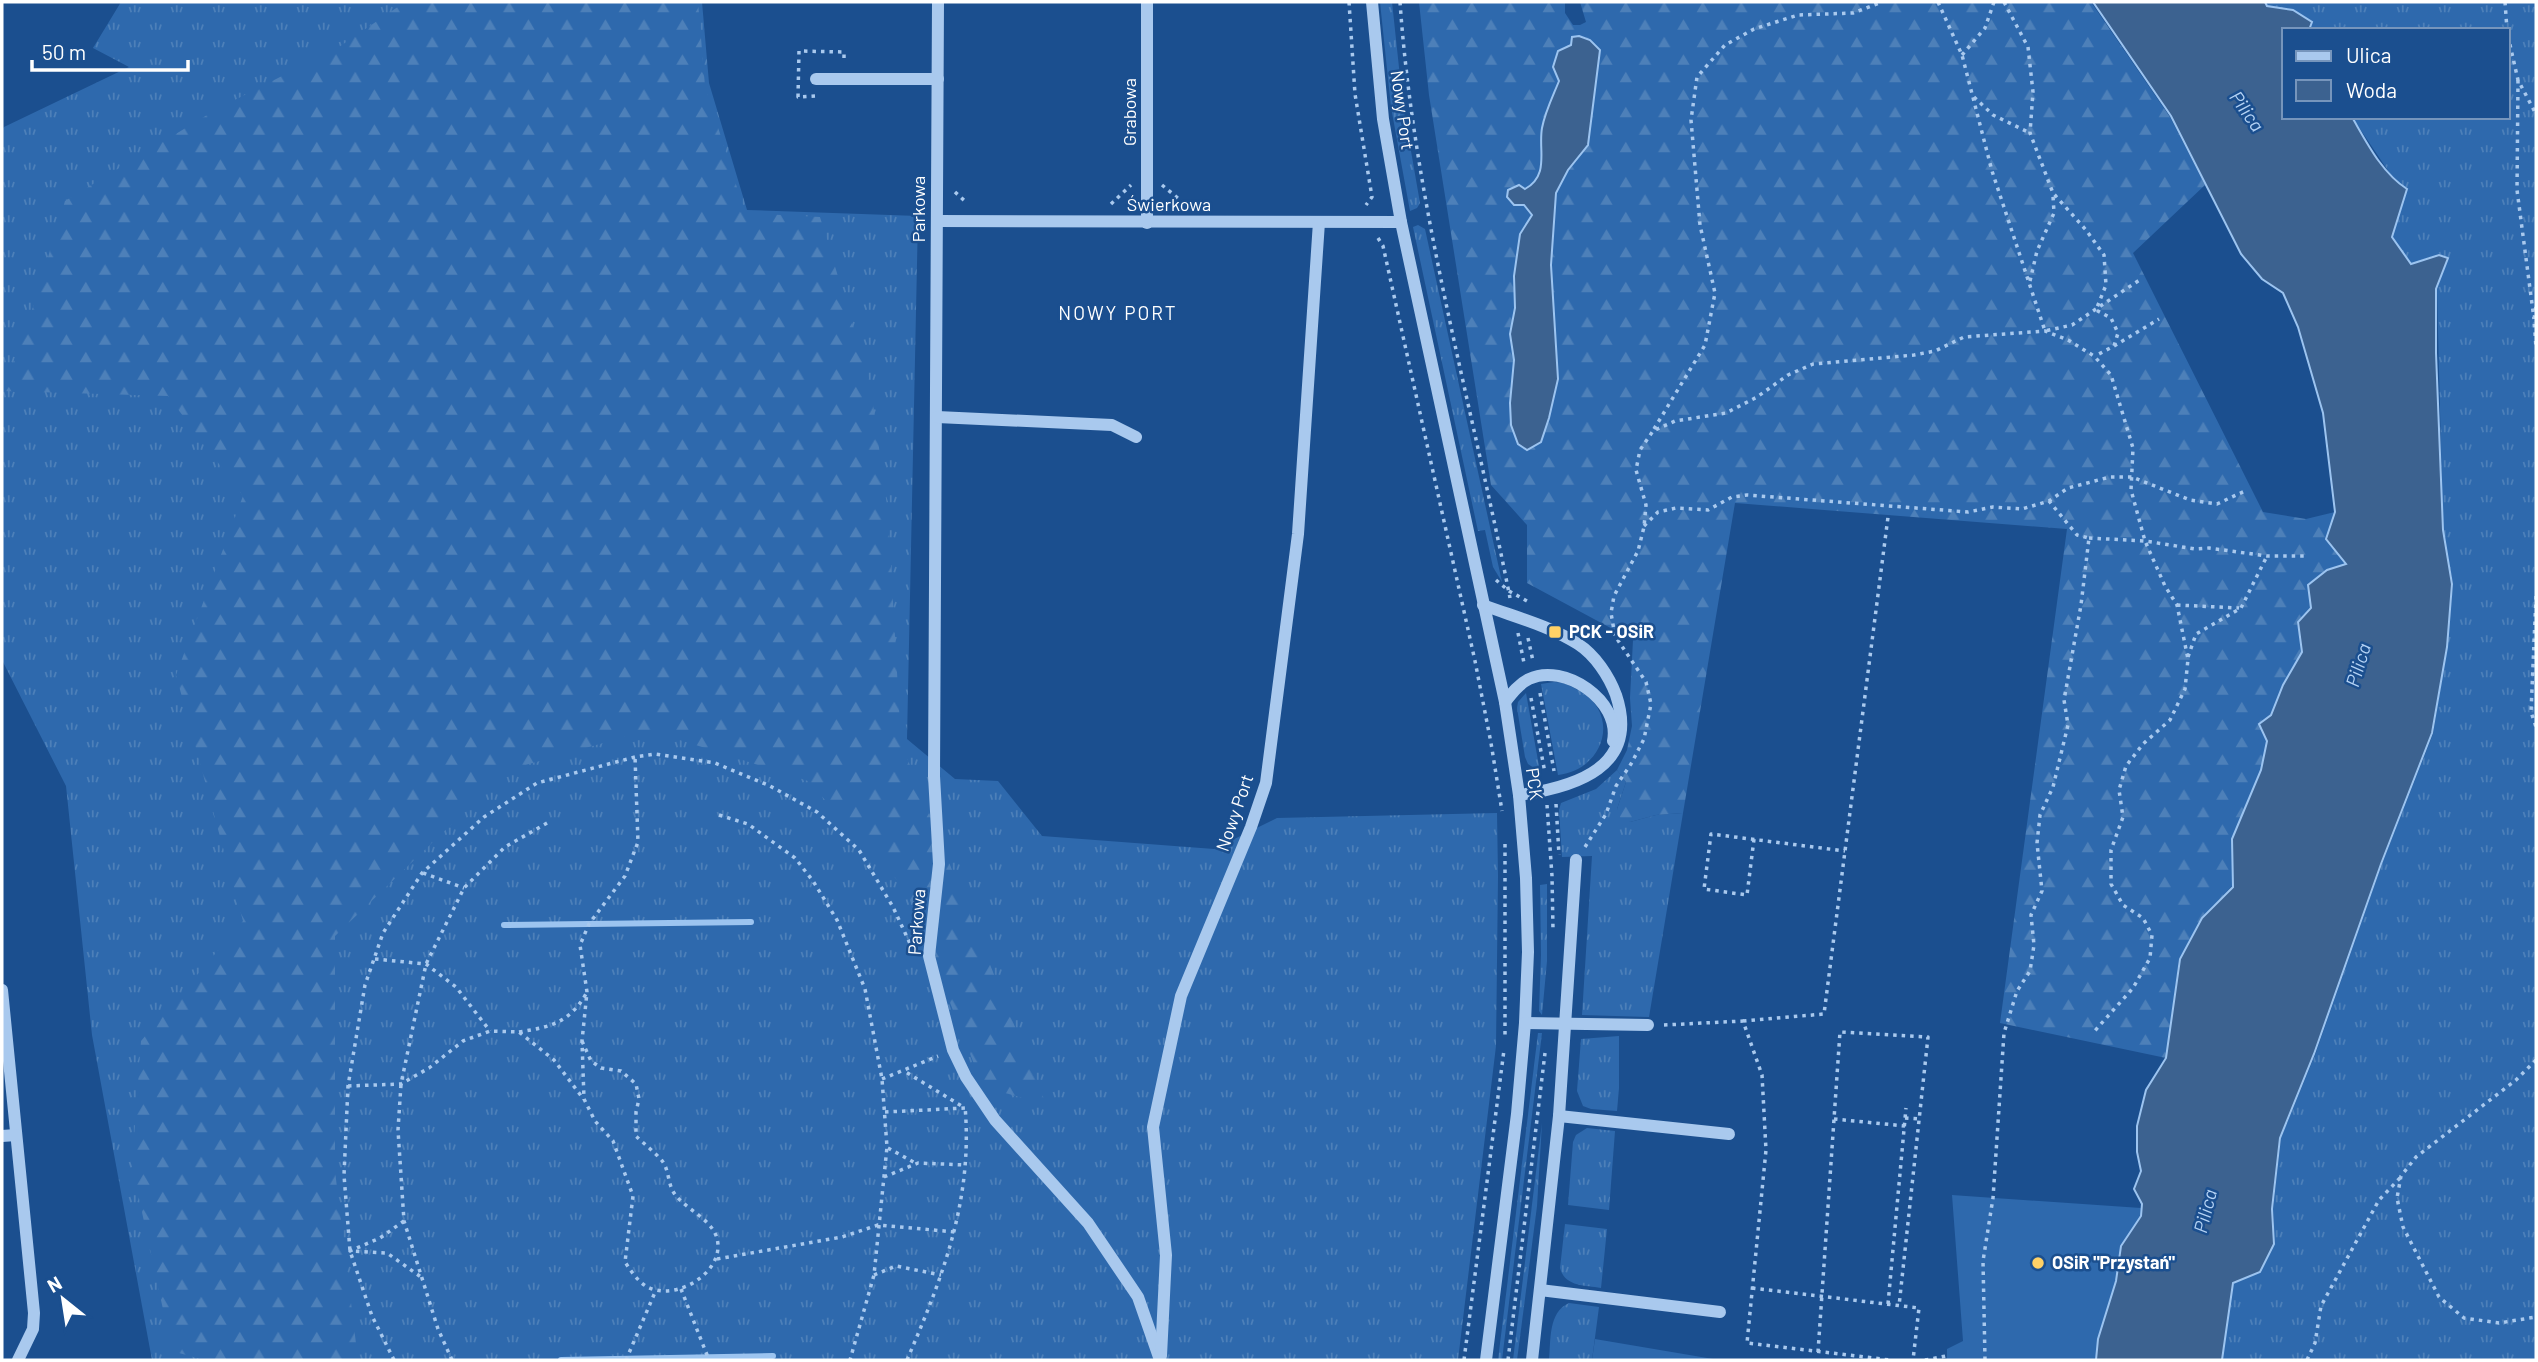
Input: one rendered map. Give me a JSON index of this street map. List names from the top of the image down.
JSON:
{
  "streets": {
    "street": [
      "Nowy Port",
      "Grabowa",
      "Świerkowa",
      "Parkowa",
      "PCK"
    ]
  },
  "crossings": [
    ["Nowy Port", "Świerkowa"],
    ["Nowy Port", "Parkowa"],
    ["Nowy Port", "PCK"],
    ["Grabowa", "Świerkowa"],
    ["Świerkowa", "Parkowa"],
    ["Świerkowa", "PCK"]
  ],
  "districts": ["NOWY PORT"],
  "water": ["Pilica"],
  "places": {
    "transit": ["PCK - OSiR"],
    "other": ["OSiR \"Przystań\""]
  },
  "legend": ["Ulica", "Woda"],
  "scale_bar": "50 m",
  "north": "top left"
}
